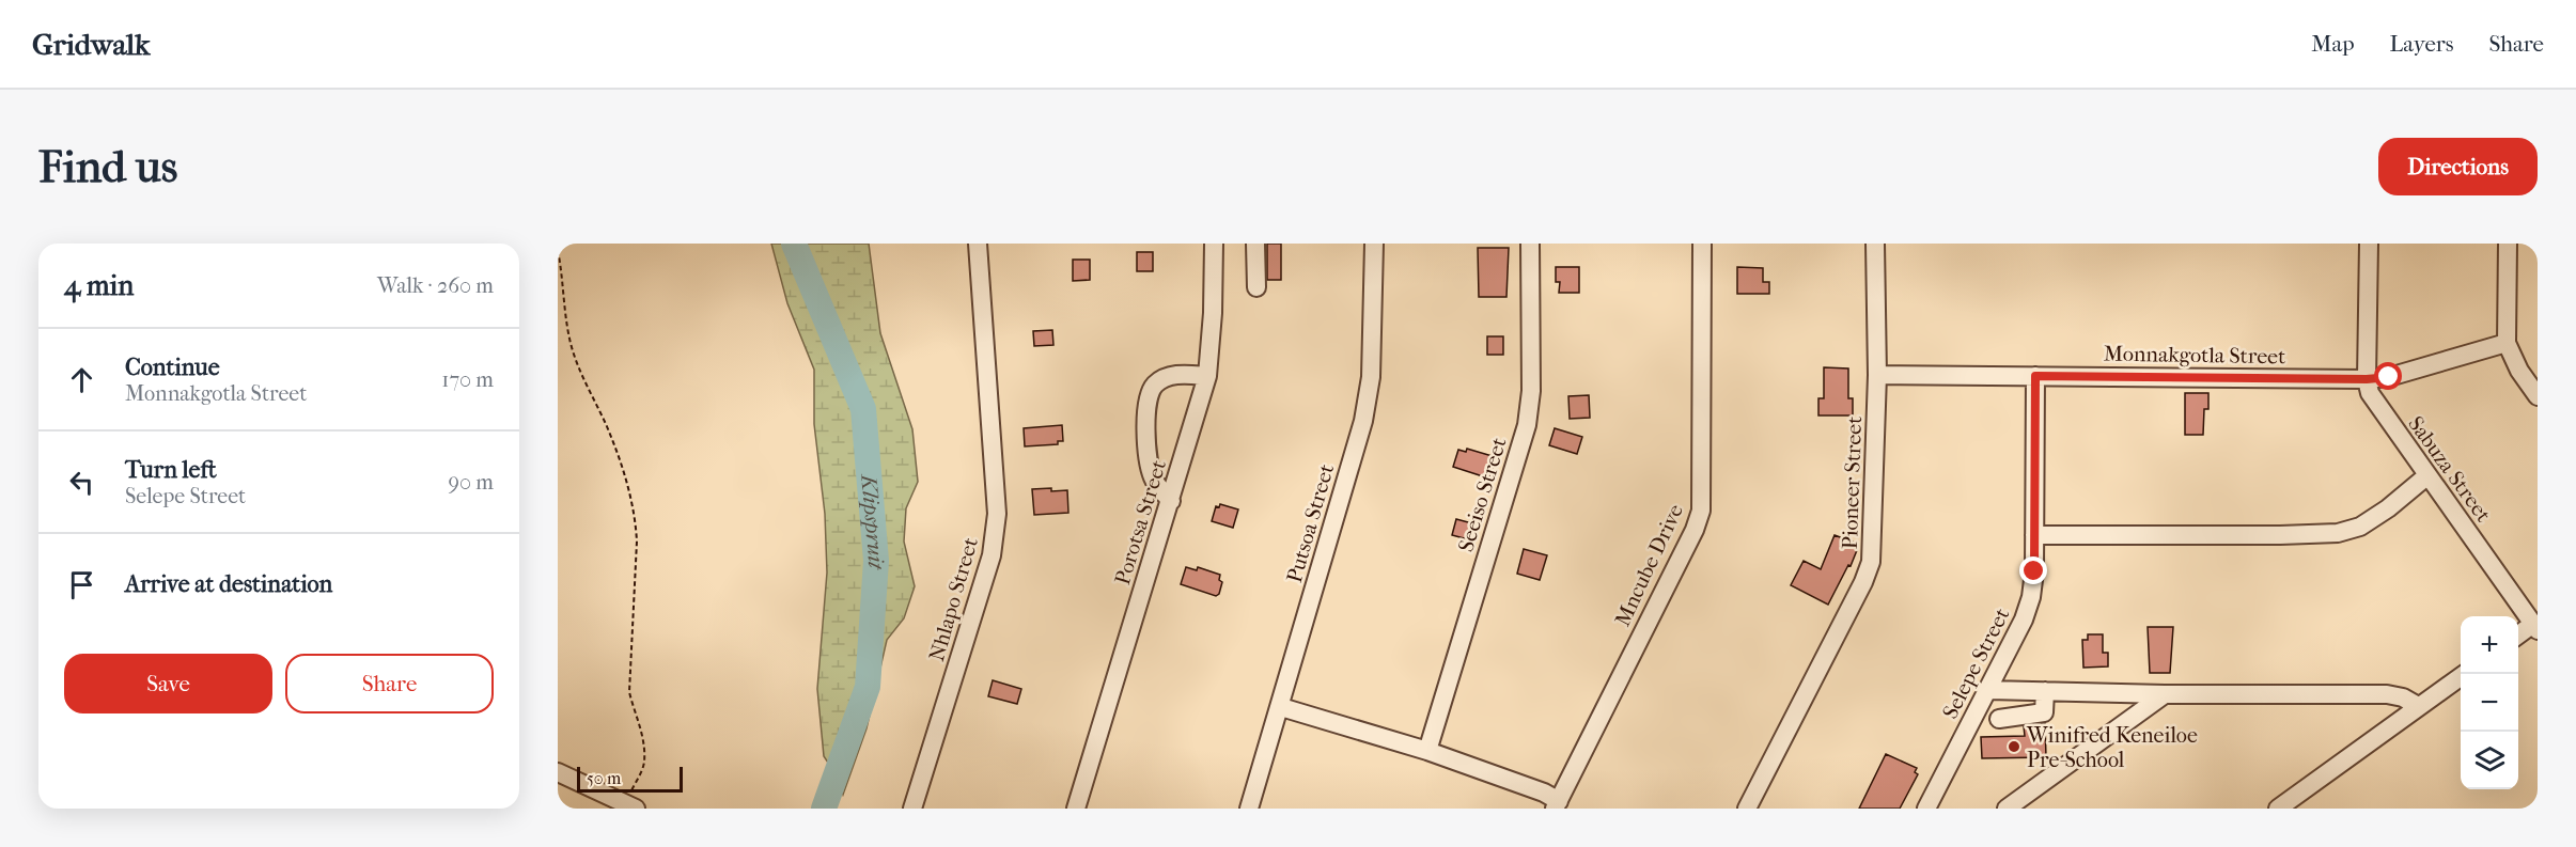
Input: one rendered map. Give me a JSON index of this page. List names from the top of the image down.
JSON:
{
  "streets": {
    "street": [
      "Monnakgotla Street",
      "Sabuza Street",
      "Pioneer Street",
      "Seeiso Street",
      "Porotsa Street",
      "Putsoa Street",
      "Mncube Drive",
      "Nhlapo Street",
      "Selepe Street"
    ]
  },
  "crossings": [
    ["Monnakgotla Street", "Sabuza Street"],
    ["Monnakgotla Street", "Pioneer Street"],
    ["Monnakgotla Street", "Selepe Street"]
  ],
  "water": ["Klipspruit"],
  "places": ["Winifred Keneiloe Pre-School"],
  "scale_bar": "50 m",
  "page": {
    "header": "Gridwalk",
    "nav": ["Map", "Layers", "Share"],
    "buttons": [
      "Directions",
      ["Save", "Share"]
    ],
    "title": "Find us",
    "heading": ["4 min", "Walk · 260 m"],
    "list": [
      ["Continue", "Monnakgotla Street", "170 m"],
      ["Turn left", "Selepe Street", "90 m"],
      "Arrive at destination"
    ],
    "map_buttons": ["+", "−"],
    "scale": "50 m"
  }
}
